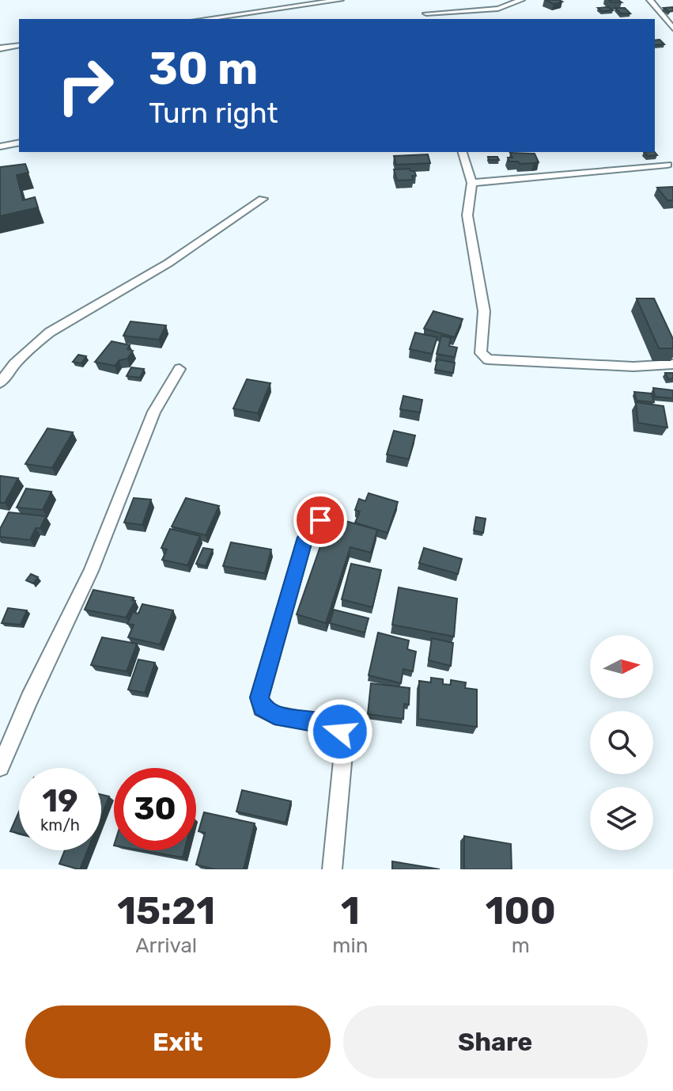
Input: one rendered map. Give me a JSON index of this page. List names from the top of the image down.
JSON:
{
  "north": "right",
  "page": {
    "turn": ["30 m", "Turn right"],
    "speed": "19 km/h",
    "limit": "30",
    "eta": [
      "15:21",
      "Arrival",
      "1",
      "min",
      "100",
      "m"
    ],
    "buttons": ["Exit", "Share"]
  }
}
